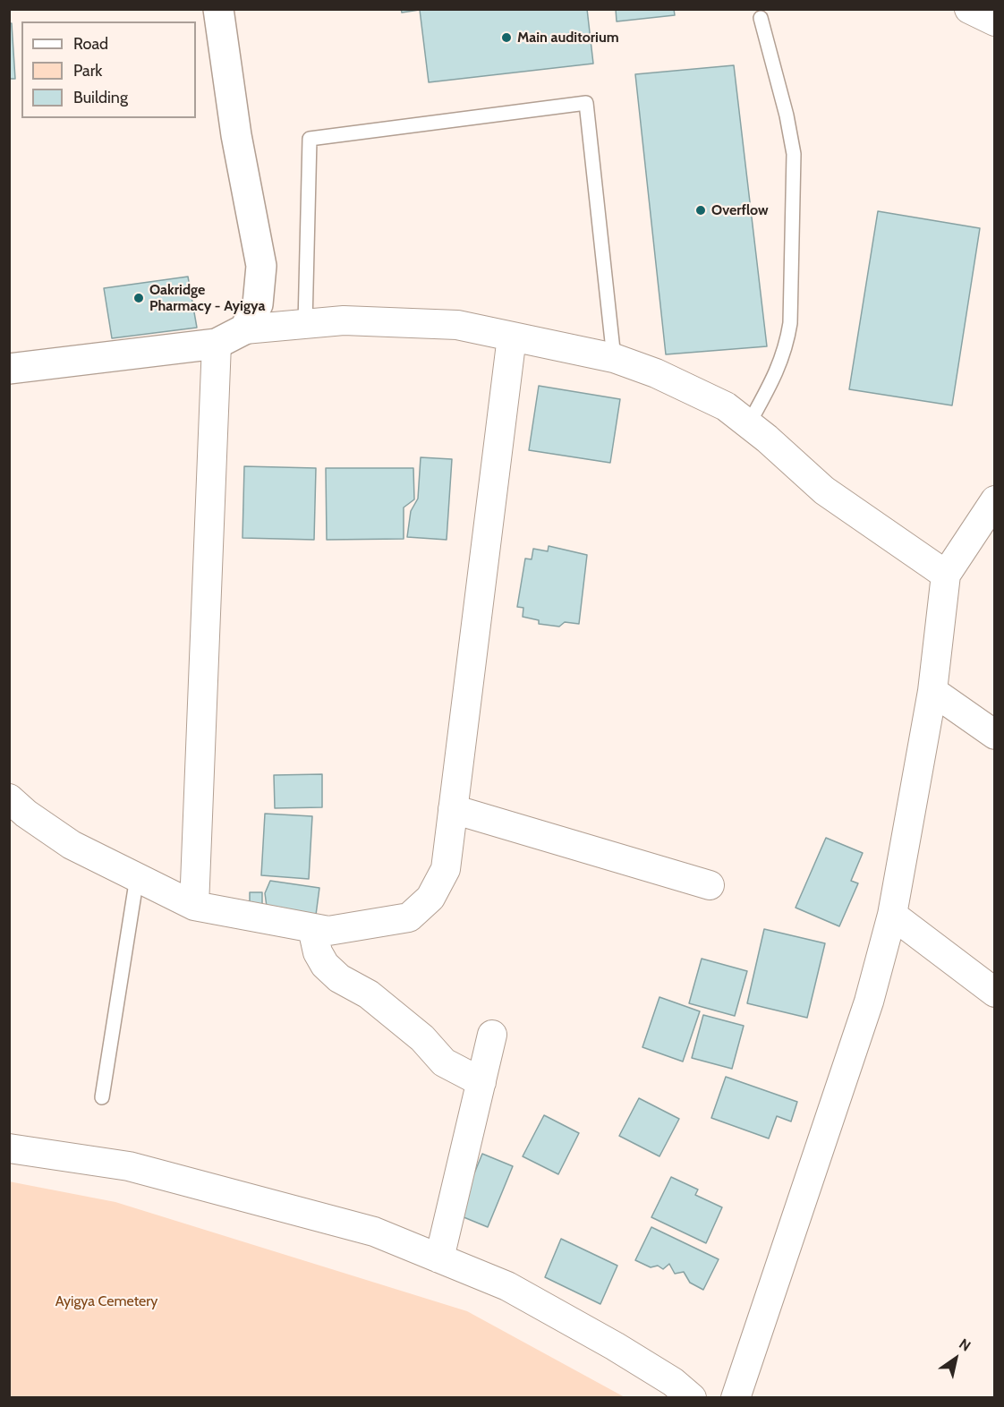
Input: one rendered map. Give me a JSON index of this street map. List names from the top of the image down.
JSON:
{
  "parks": ["Ayigya Cemetery"],
  "places": ["Main auditorium", "Overflow", "Oakridge Pharmacy - Ayigya"],
  "legend": ["Road", "Park", "Building"],
  "north": "top right"
}
